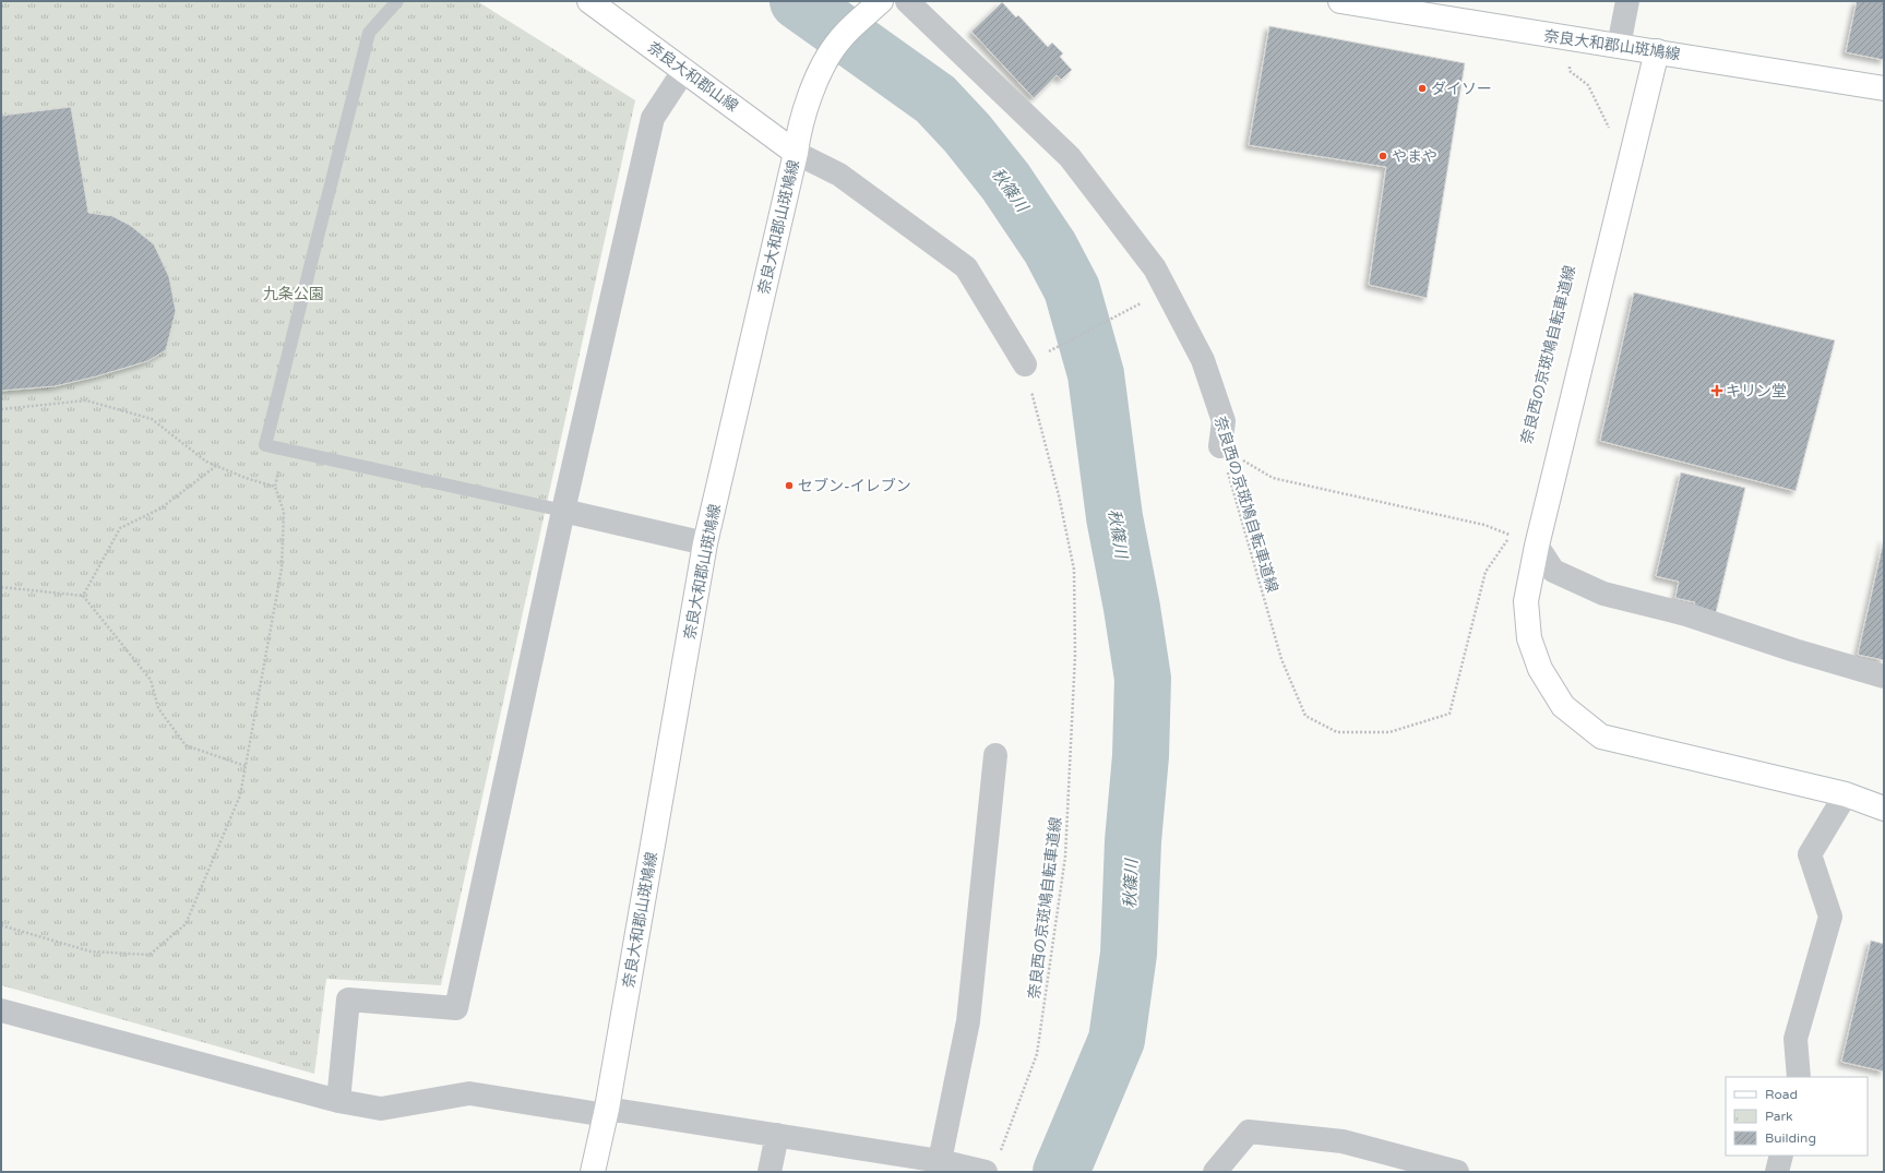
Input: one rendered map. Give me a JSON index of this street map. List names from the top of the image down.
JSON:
{
  "streets": {
    "main road": ["奈良大和郡山斑鳩線", "奈良大和郡山線"],
    "path": ["奈良西の京斑鳩自転車道線"]
  },
  "crossings": [
    ["奈良大和郡山斑鳩線", "奈良大和郡山線"]
  ],
  "water": ["秋篠川"],
  "parks": ["九条公園"],
  "places": {
    "other": ["ダイソー", "やまや", "セブン-イレブン"],
    "health": ["キリン堂"]
  },
  "legend": ["Road", "Park", "Building"]
}
